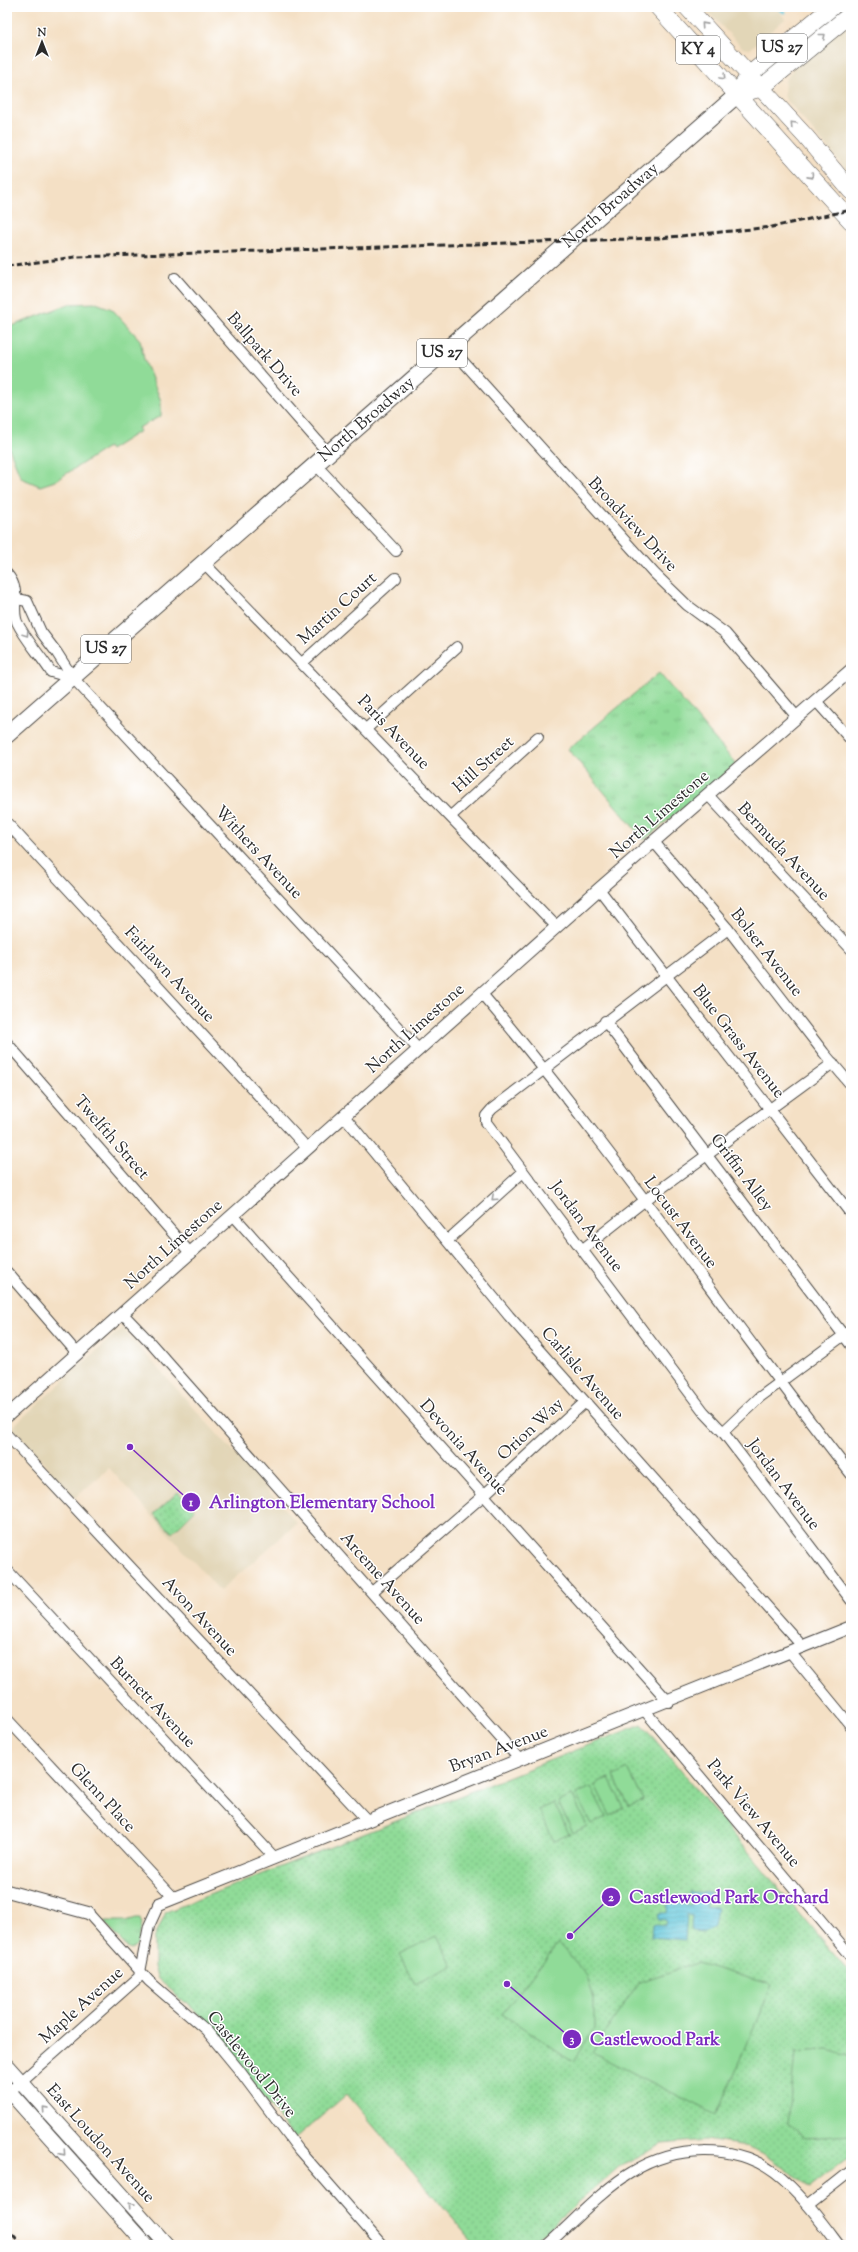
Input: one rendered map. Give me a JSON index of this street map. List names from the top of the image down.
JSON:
{
  "streets": {
    "highway": ["US 27", "KY 4", "North Broadway"],
    "main road": ["East Loudon Avenue"],
    "street": [
      "Ballpark Drive",
      "Broadview Drive",
      "Martin Court",
      "Paris Avenue",
      "Hill Street",
      "North Limestone",
      "Bermuda Avenue",
      "Withers Avenue",
      "Bolser Avenue",
      "Fairlawn Avenue",
      "Blue Grass Avenue",
      "Twelfth Street",
      "Griffin Alley",
      "Locust Avenue",
      "Jordan Avenue",
      "Carlisle Avenue",
      "Orion Way",
      "Devonia Avenue",
      "Arceme Avenue",
      "Avon Avenue",
      "Burnett Avenue",
      "Bryan Avenue",
      "Glenn Place",
      "Park View Avenue",
      "Maple Avenue",
      "Castlewood Drive"
    ]
  },
  "crossings": [
    ["US 27", "KY 4"],
    ["US 27", "North Broadway"],
    ["KY 4", "North Broadway"],
    ["North Broadway", "Ballpark Drive"],
    ["North Broadway", "Broadview Drive"],
    ["North Broadway", "Paris Avenue"],
    ["North Broadway", "Withers Avenue"],
    ["Broadview Drive", "North Limestone"],
    ["Martin Court", "Paris Avenue"],
    ["Paris Avenue", "Hill Street"],
    ["Paris Avenue", "North Limestone"],
    ["North Limestone", "Bermuda Avenue"],
    ["North Limestone", "Withers Avenue"],
    ["North Limestone", "Bolser Avenue"],
    ["North Limestone", "Fairlawn Avenue"],
    ["North Limestone", "Blue Grass Avenue"],
    ["North Limestone", "Twelfth Street"],
    ["North Limestone", "Locust Avenue"],
    ["North Limestone", "Carlisle Avenue"],
    ["North Limestone", "Devonia Avenue"],
    ["North Limestone", "Arceme Avenue"],
    ["Bolser Avenue", "Jordan Avenue"],
    ["Blue Grass Avenue", "Jordan Avenue"],
    ["Griffin Alley", "Jordan Avenue"],
    ["Locust Avenue", "Jordan Avenue"],
    ["Carlisle Avenue", "Orion Way"],
    ["Carlisle Avenue", "Bryan Avenue"],
    ["Orion Way", "Devonia Avenue"],
    ["Orion Way", "Arceme Avenue"],
    ["Devonia Avenue", "Bryan Avenue"],
    ["Arceme Avenue", "Bryan Avenue"],
    ["Avon Avenue", "Bryan Avenue"],
    ["Burnett Avenue", "Bryan Avenue"],
    ["Bryan Avenue", "Glenn Place"],
    ["Bryan Avenue", "Park View Avenue"],
    ["Bryan Avenue", "Maple Avenue"],
    ["Maple Avenue", "Castlewood Drive"],
    ["Maple Avenue", "East Loudon Avenue"]
  ],
  "places": ["Arlington Elementary School", "Castlewood Park Orchard", "Castlewood Park"],
  "north": "top"
}
